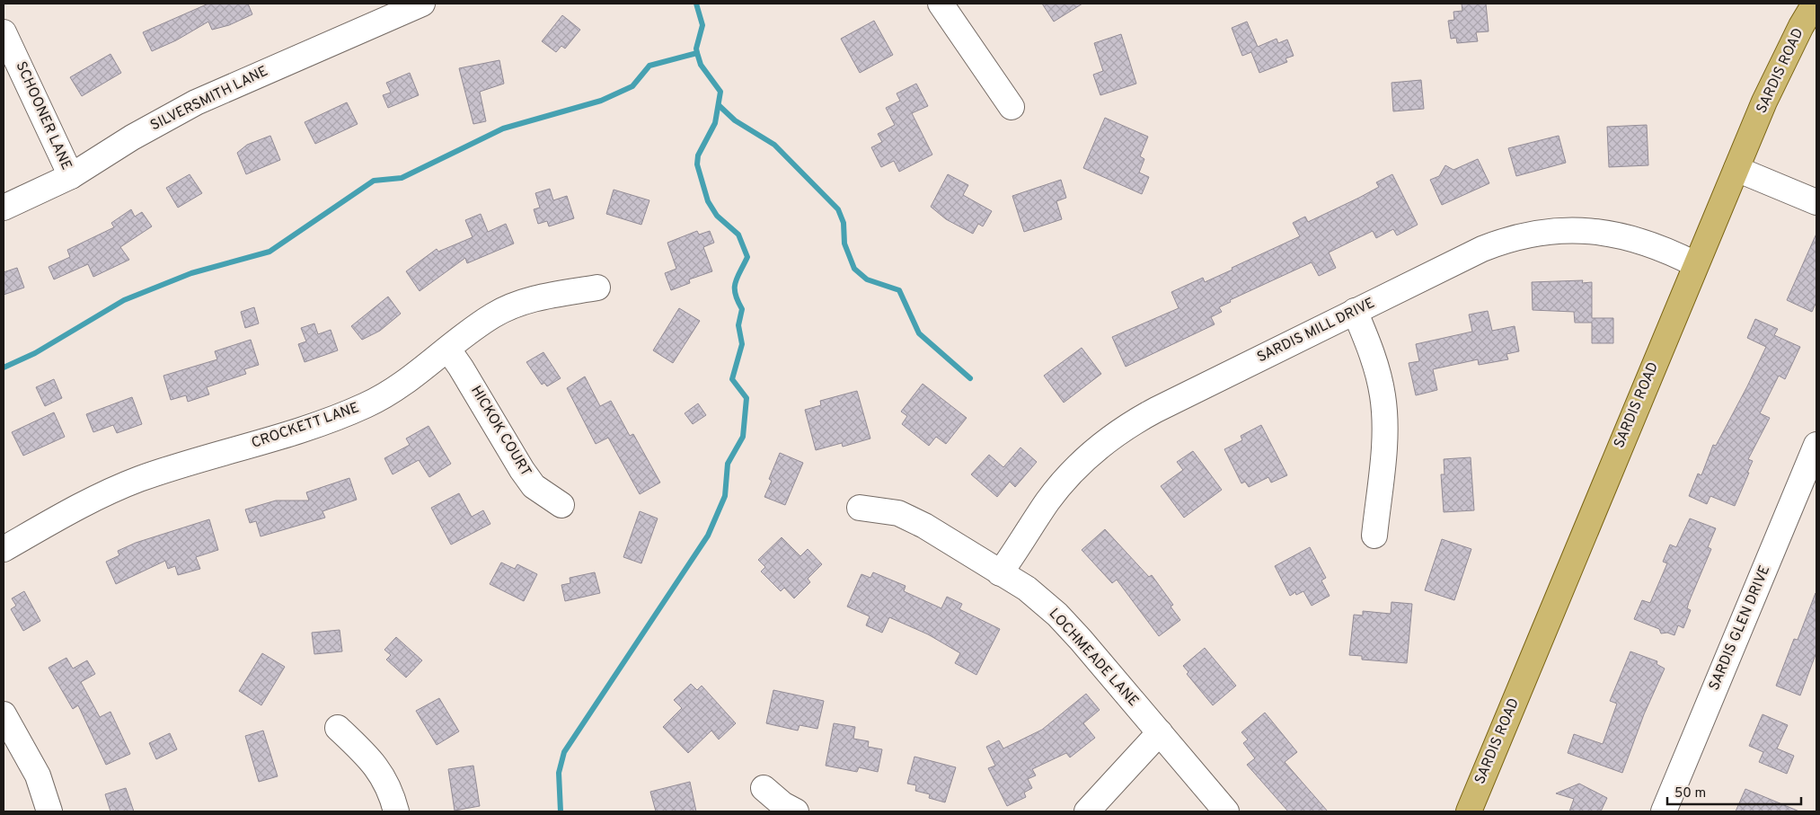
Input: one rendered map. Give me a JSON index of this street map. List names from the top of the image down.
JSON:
{
  "streets": {
    "main road": ["SARDIS ROAD"],
    "street": [
      "SILVERSMITH LANE",
      "SCHOONER LANE",
      "SARDIS MILL DRIVE",
      "CROCKETT LANE",
      "HICKOK COURT",
      "SARDIS GLEN DRIVE",
      "LOCHMEADE LANE"
    ]
  },
  "crossings": [
    ["SARDIS ROAD", "SARDIS MILL DRIVE"],
    ["SILVERSMITH LANE", "SCHOONER LANE"],
    ["SARDIS MILL DRIVE", "LOCHMEADE LANE"],
    ["CROCKETT LANE", "HICKOK COURT"]
  ],
  "scale_bar": "50 m"
}
